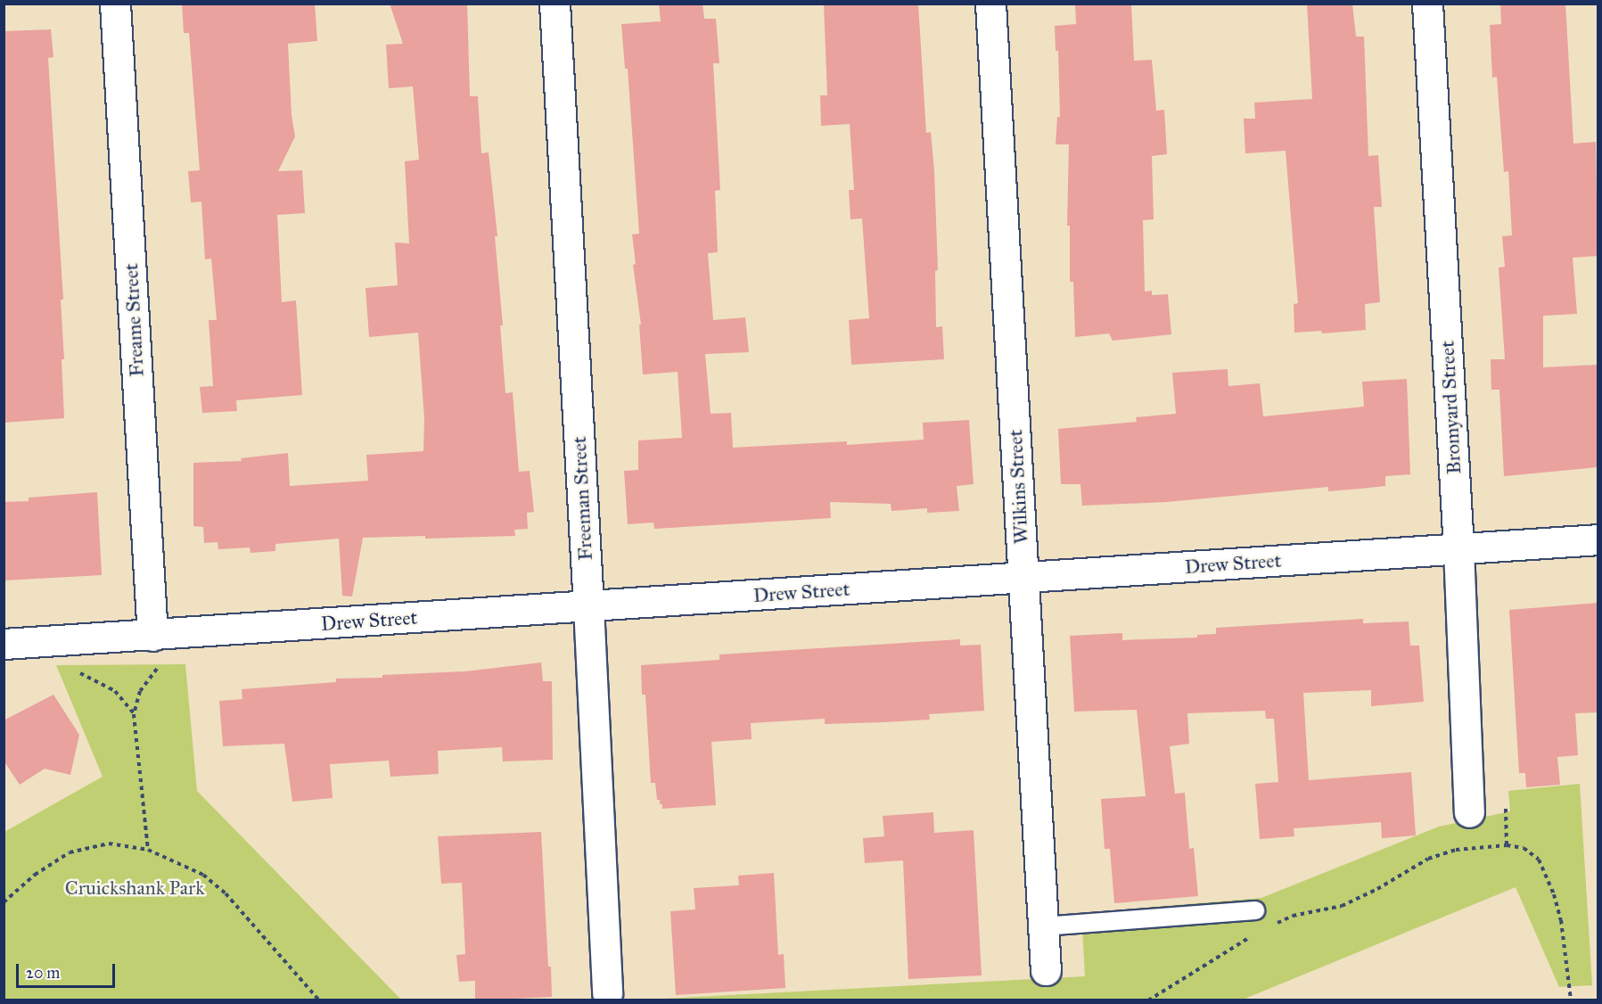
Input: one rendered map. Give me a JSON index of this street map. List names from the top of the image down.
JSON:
{
  "streets": {
    "street": [
      "Freame Street",
      "Bromyard Street",
      "Wilkins Street",
      "Freeman Street",
      "Drew Street"
    ]
  },
  "crossings": [
    ["Freame Street", "Drew Street"],
    ["Bromyard Street", "Drew Street"],
    ["Wilkins Street", "Drew Street"],
    ["Freeman Street", "Drew Street"]
  ],
  "parks": ["Cruickshank Park"],
  "scale_bar": "20 m"
}
